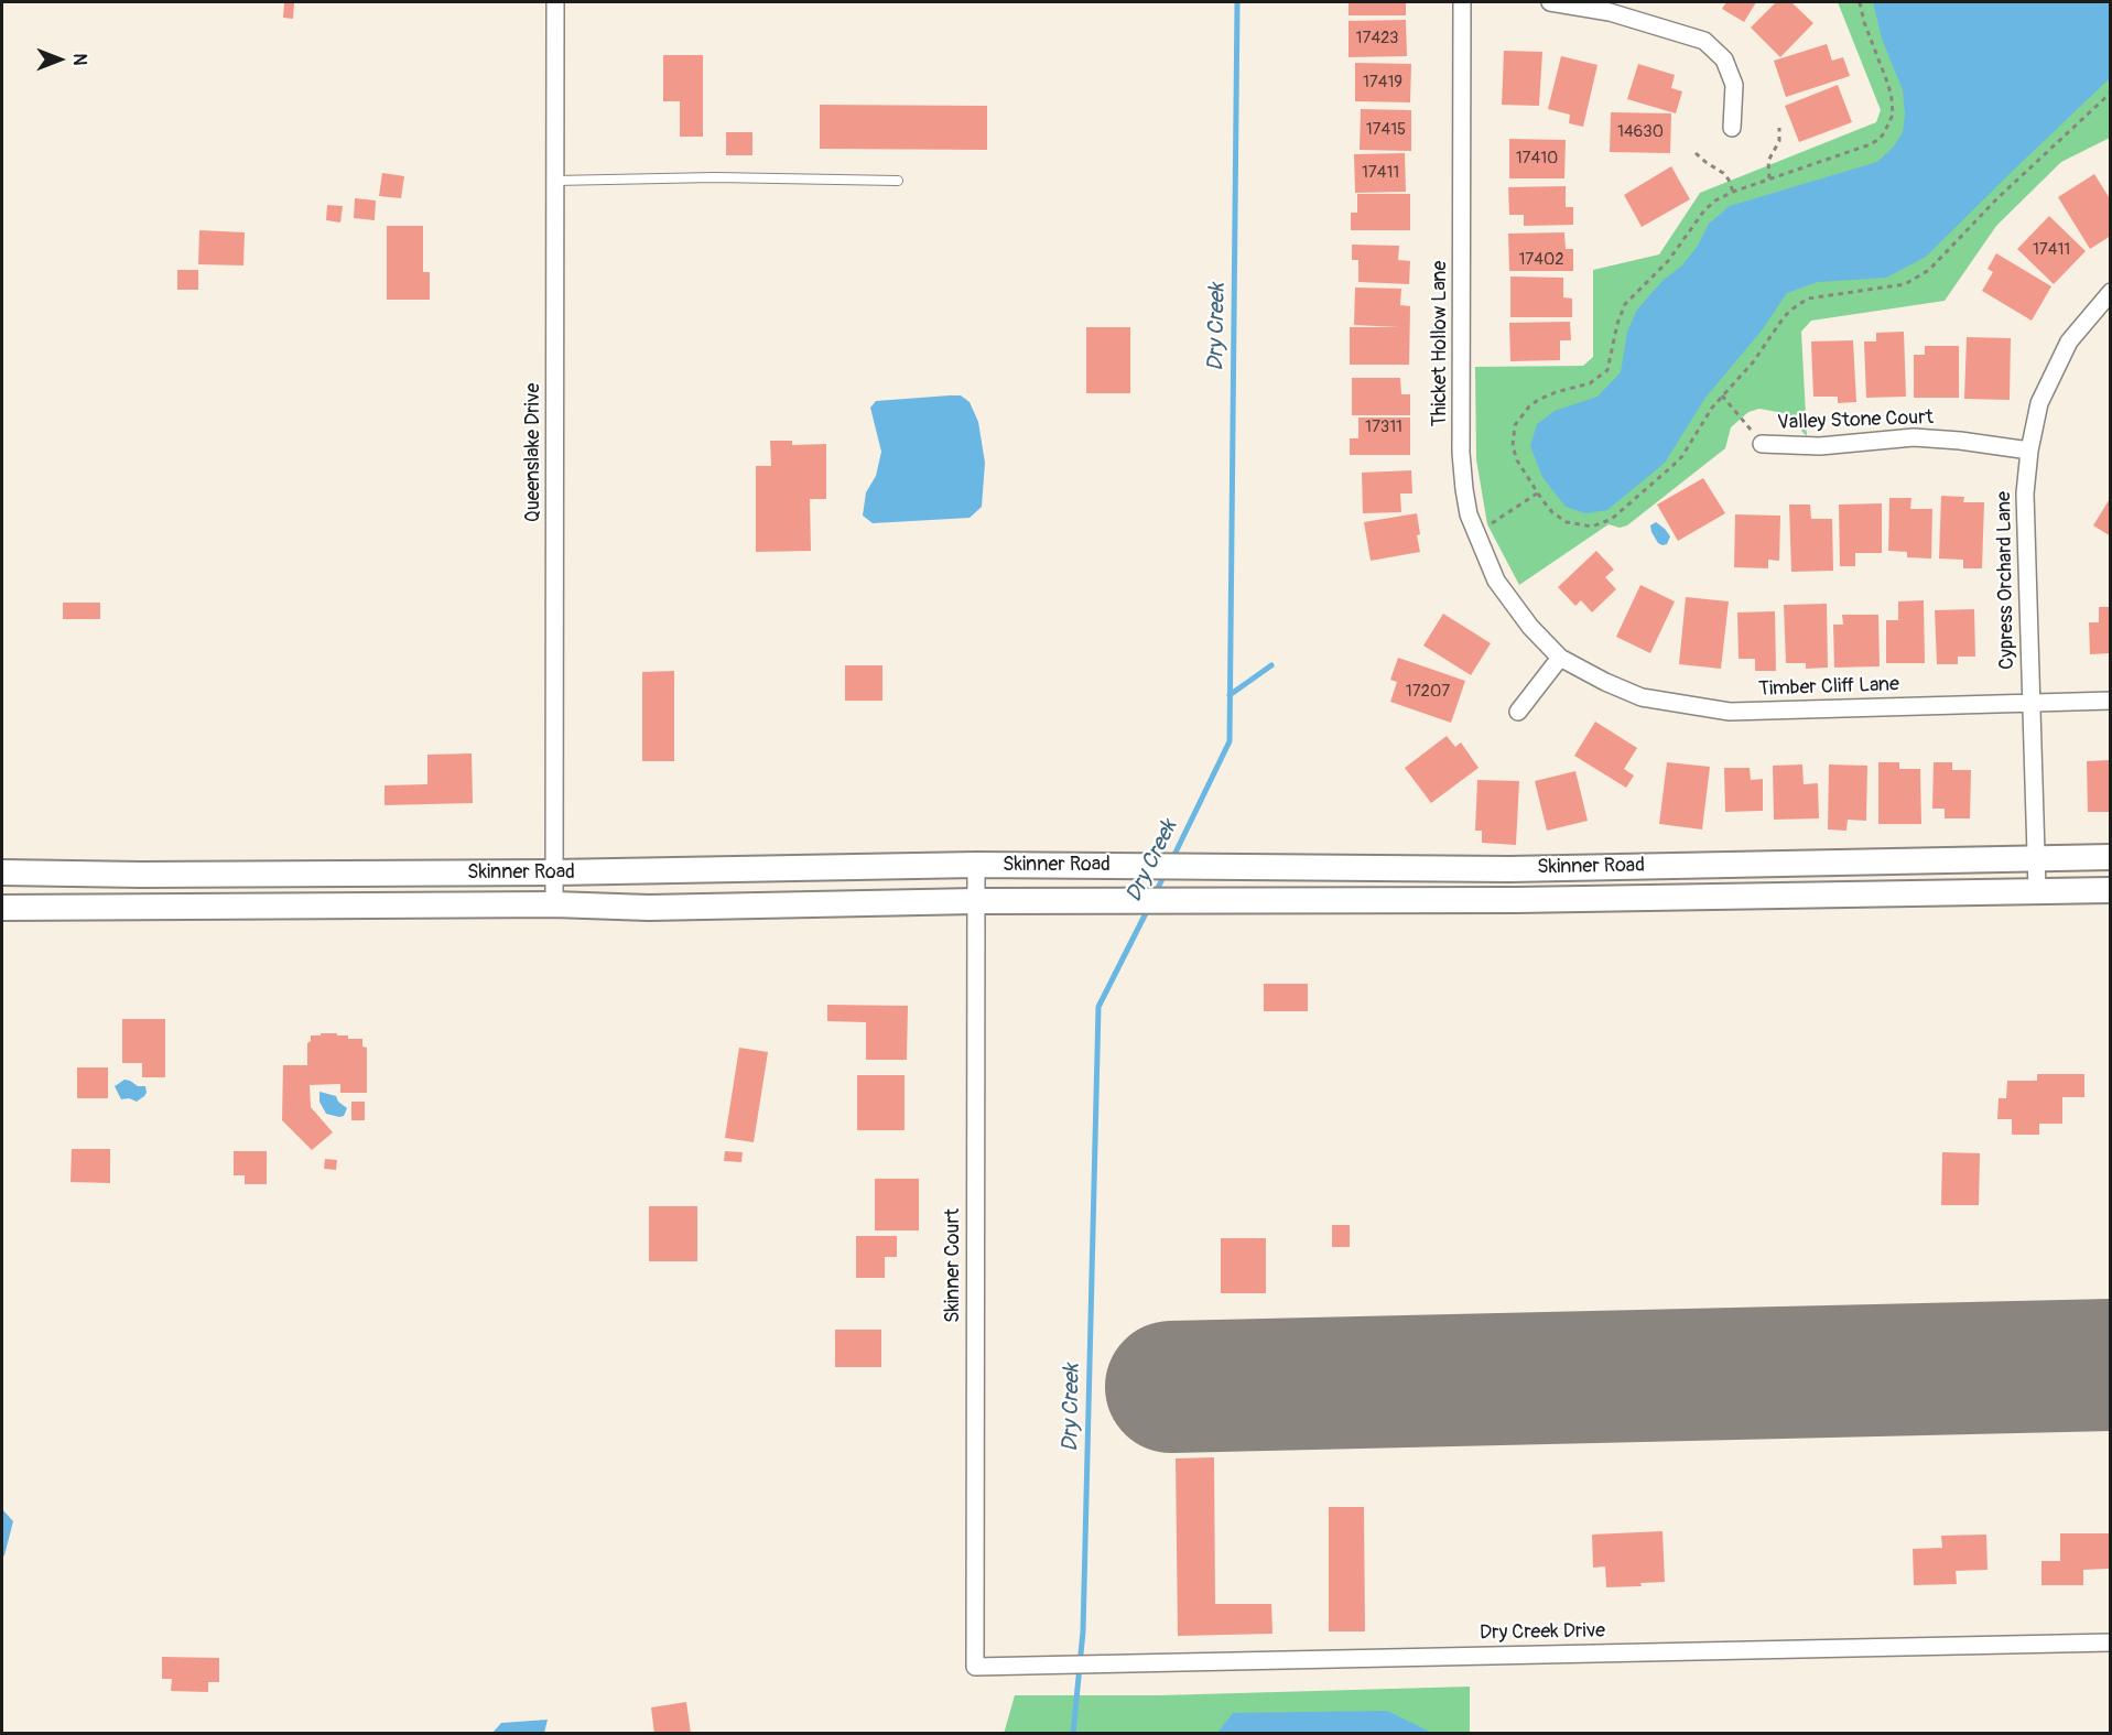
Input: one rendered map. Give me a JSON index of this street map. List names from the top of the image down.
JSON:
{
  "streets": {
    "street": [
      "Thicket Hollow Lane",
      "Valley Stone Court",
      "Queenslake Drive",
      "Cypress Orchard Lane",
      "Timber Cliff Lane",
      "Skinner Road",
      "Skinner Court",
      "Dry Creek Drive"
    ]
  },
  "crossings": [
    ["Thicket Hollow Lane", "Timber Cliff Lane"],
    ["Valley Stone Court", "Cypress Orchard Lane"],
    ["Queenslake Drive", "Skinner Road"],
    ["Cypress Orchard Lane", "Timber Cliff Lane"],
    ["Cypress Orchard Lane", "Skinner Road"],
    ["Skinner Road", "Skinner Court"],
    ["Skinner Court", "Dry Creek Drive"]
  ],
  "water": ["Dry Creek"],
  "house_numbers": [
    "17423",
    "17419",
    "17415",
    "14630",
    "17410",
    "17411",
    "17411",
    "17402",
    "17311",
    "17207"
  ],
  "north": "right"
}
